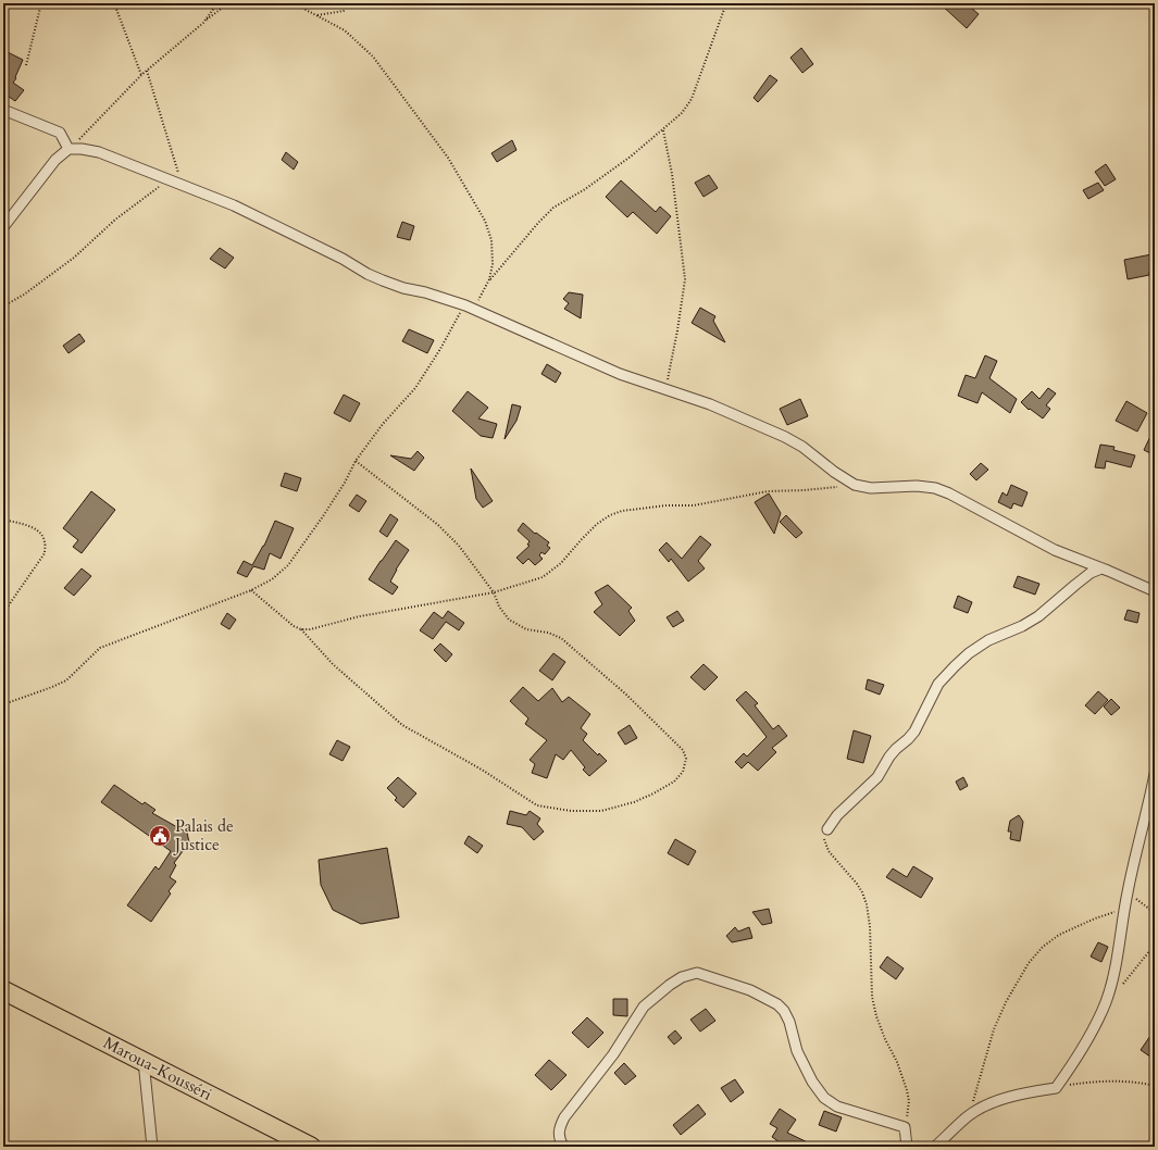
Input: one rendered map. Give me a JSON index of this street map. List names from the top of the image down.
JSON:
{
  "streets": {
    "highway": ["Maroua-Kousséri"]
  },
  "places": {
    "public building": ["Palais de Justice"]
  }
}
